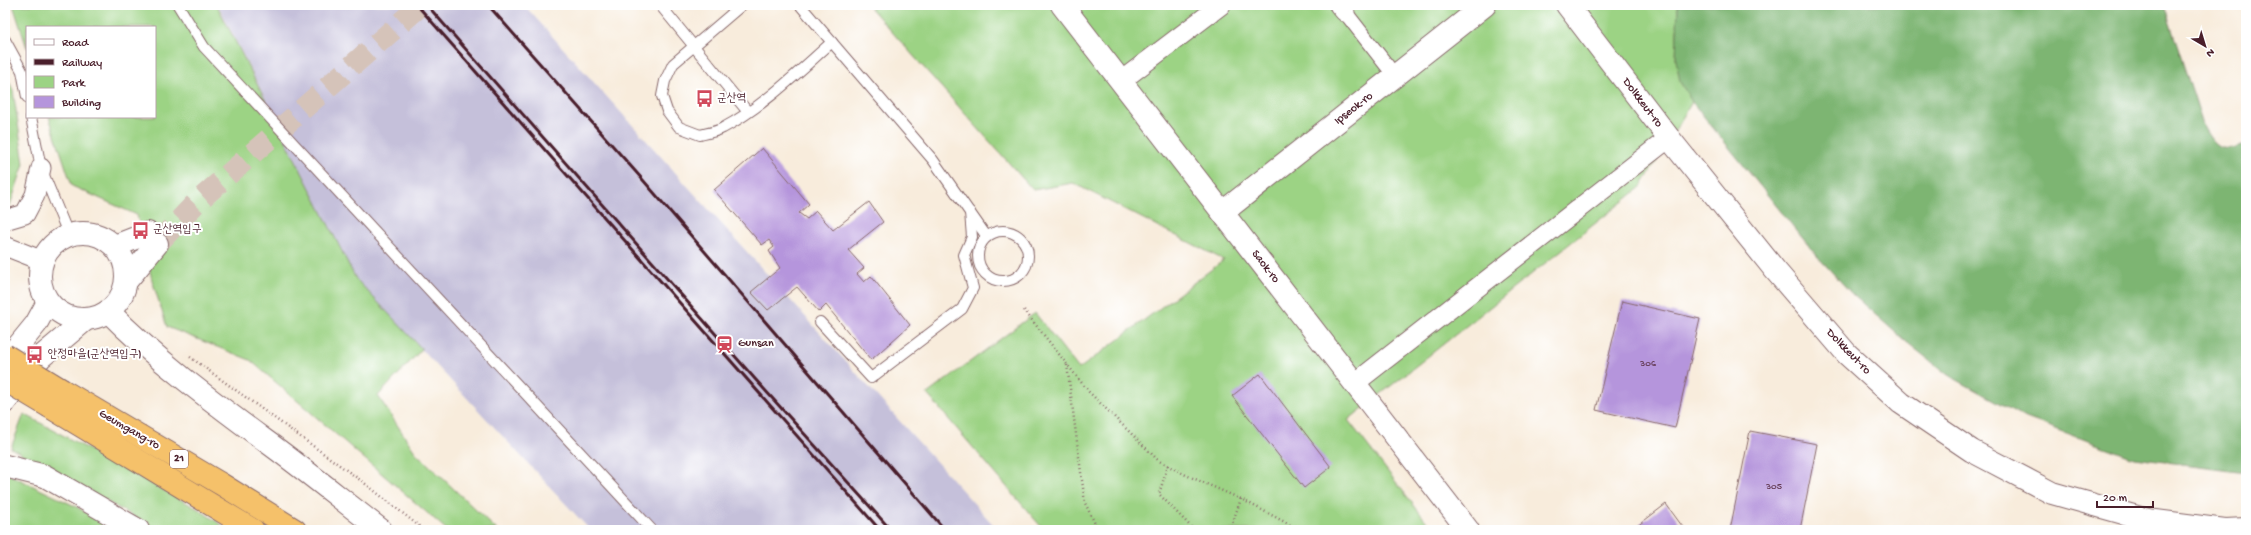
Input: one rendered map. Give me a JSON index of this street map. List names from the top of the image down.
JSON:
{
  "streets": {
    "highway": ["Geumgang-ro", "21"],
    "street": ["Dolkkeut-ro", "Ipseok-ro", "Saok-ro"]
  },
  "crossings": [
    ["Ipseok-ro", "Saok-ro"]
  ],
  "places": {
    "bus stop": ["군산역", "군산역입구", "안정마을(군산역입구)"],
    "station": ["Gunsan"]
  },
  "house_numbers": ["306", "305"],
  "legend": [
    "Road",
    "Railway",
    "Park",
    "Building"
  ],
  "scale_bar": "20 m",
  "north": "bottom right"
}
